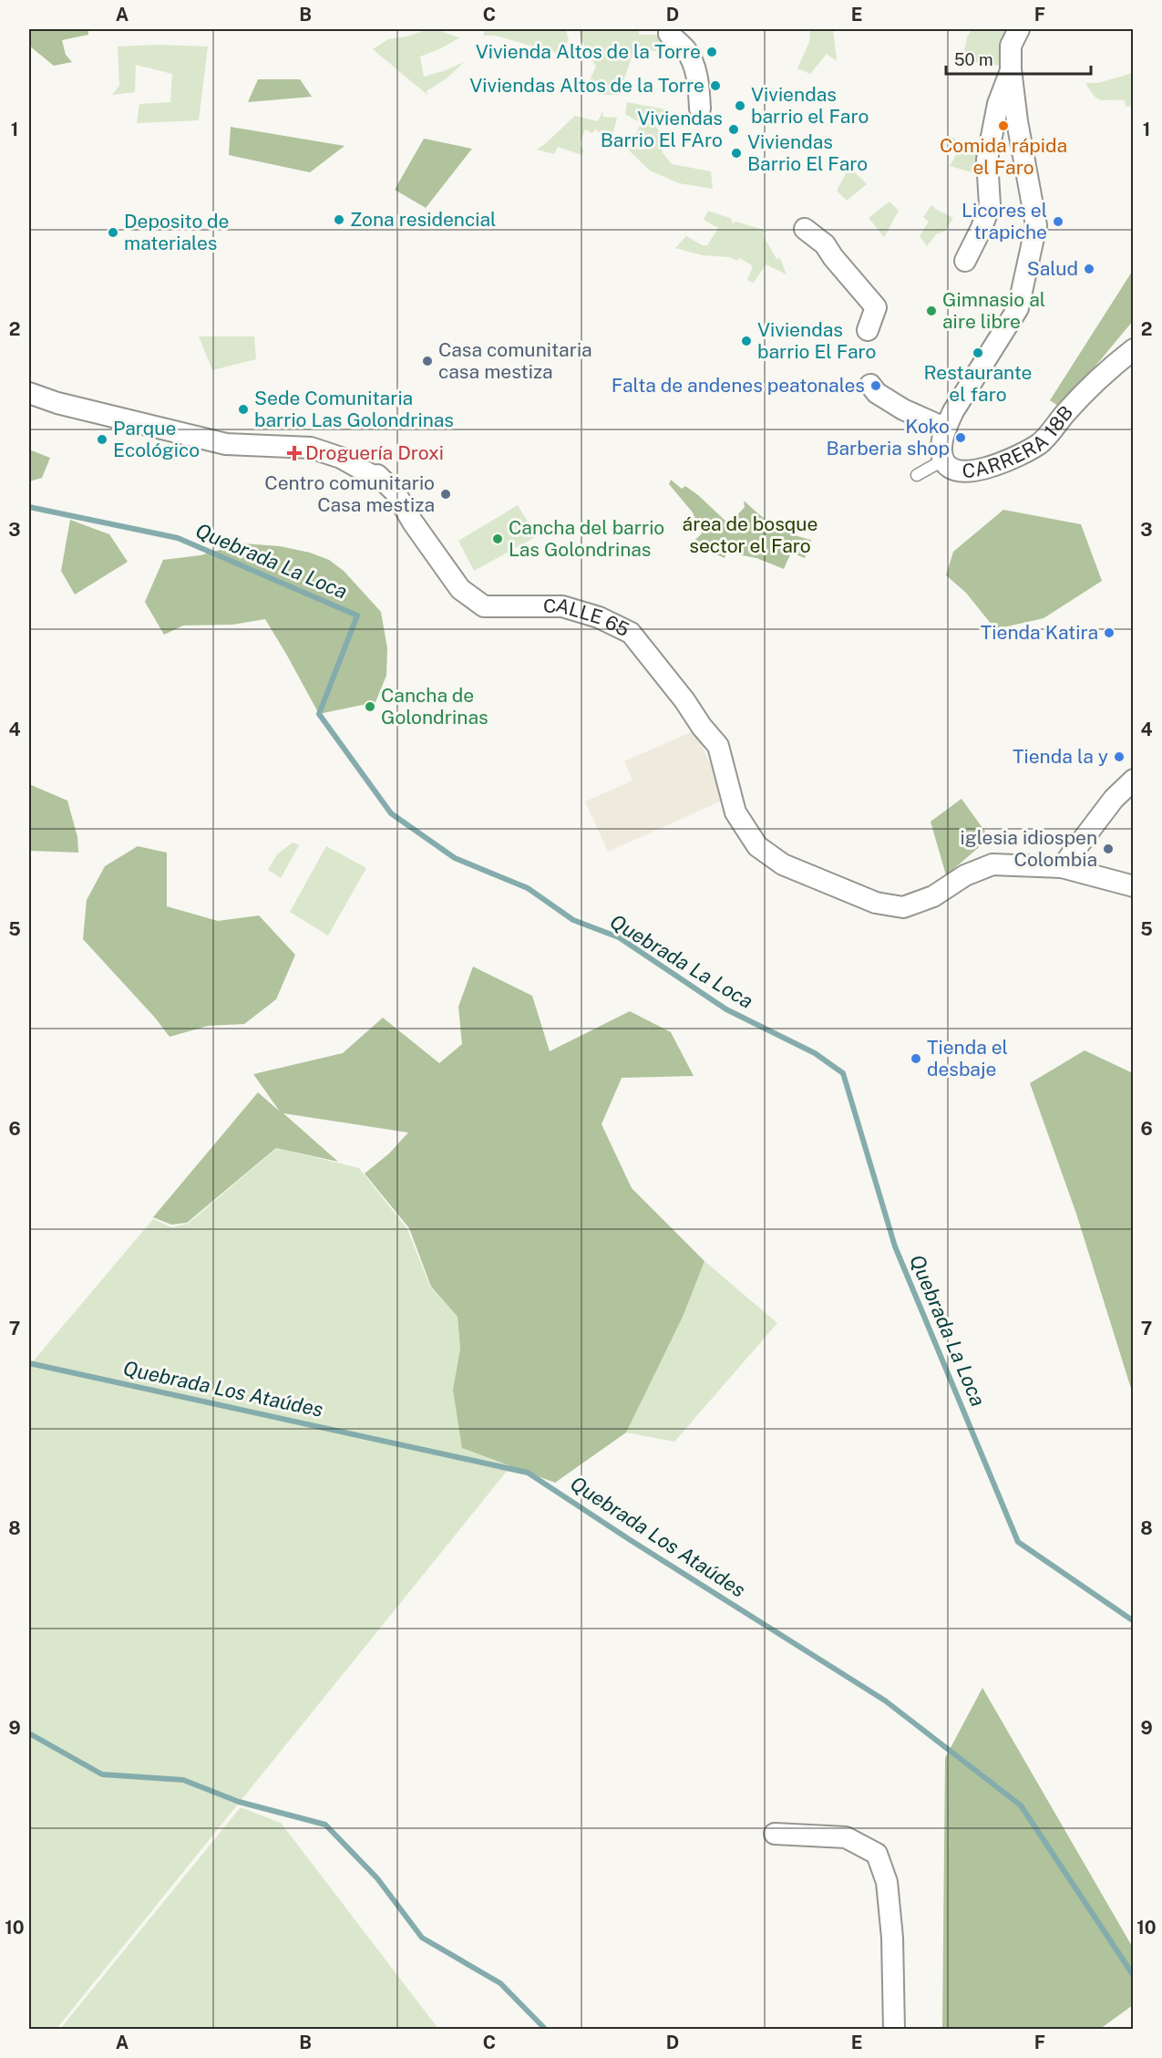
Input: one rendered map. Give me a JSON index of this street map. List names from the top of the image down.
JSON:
{
  "streets": {
    "street": ["CARRERA 18B", "CALLE 65"]
  },
  "water": ["Quebrada La Loca", "Quebrada Los Ataúdes"],
  "parks": ["área de bosque sector el Faro"],
  "places": {
    "other": [
      "Vivienda Altos de la Torre",
      "Viviendas Altos de la Torre",
      "Viviendas barrio el Faro",
      "Comida rápida el Faro",
      "Viviendas Barrio El FAro",
      "Viviendas Barrio El Faro",
      "Zona residencial",
      "Licores el trapiche",
      "Deposito de materiales",
      "Salud",
      "Gimnasio al aire libre",
      "Viviendas barrio El Faro",
      "Restaurante el faro",
      "Casa comunitaria casa mestiza",
      "Falta de andenes peatonales",
      "Sede Comunitaria barrio Las Golondrinas",
      "Koko Barberia shop",
      "Parque Ecológico",
      "Centro comunitario Casa mestiza",
      "Cancha del barrio Las Golondrinas",
      "Tienda Katira",
      "Cancha de Golondrinas",
      "Tienda la y",
      "iglesia idiospen Colombia",
      "Tienda el desbaje"
    ],
    "health": ["Droguería Droxi"]
  },
  "scale_bar": "50 m",
  "grid": {
    "columns": [
      "A",
      "B",
      "C",
      "D",
      "E",
      "F"
    ],
    "rows": [
      "1",
      "2",
      "3",
      "4",
      "5",
      "6",
      "7",
      "8",
      "9",
      "10"
    ]
  }
}
